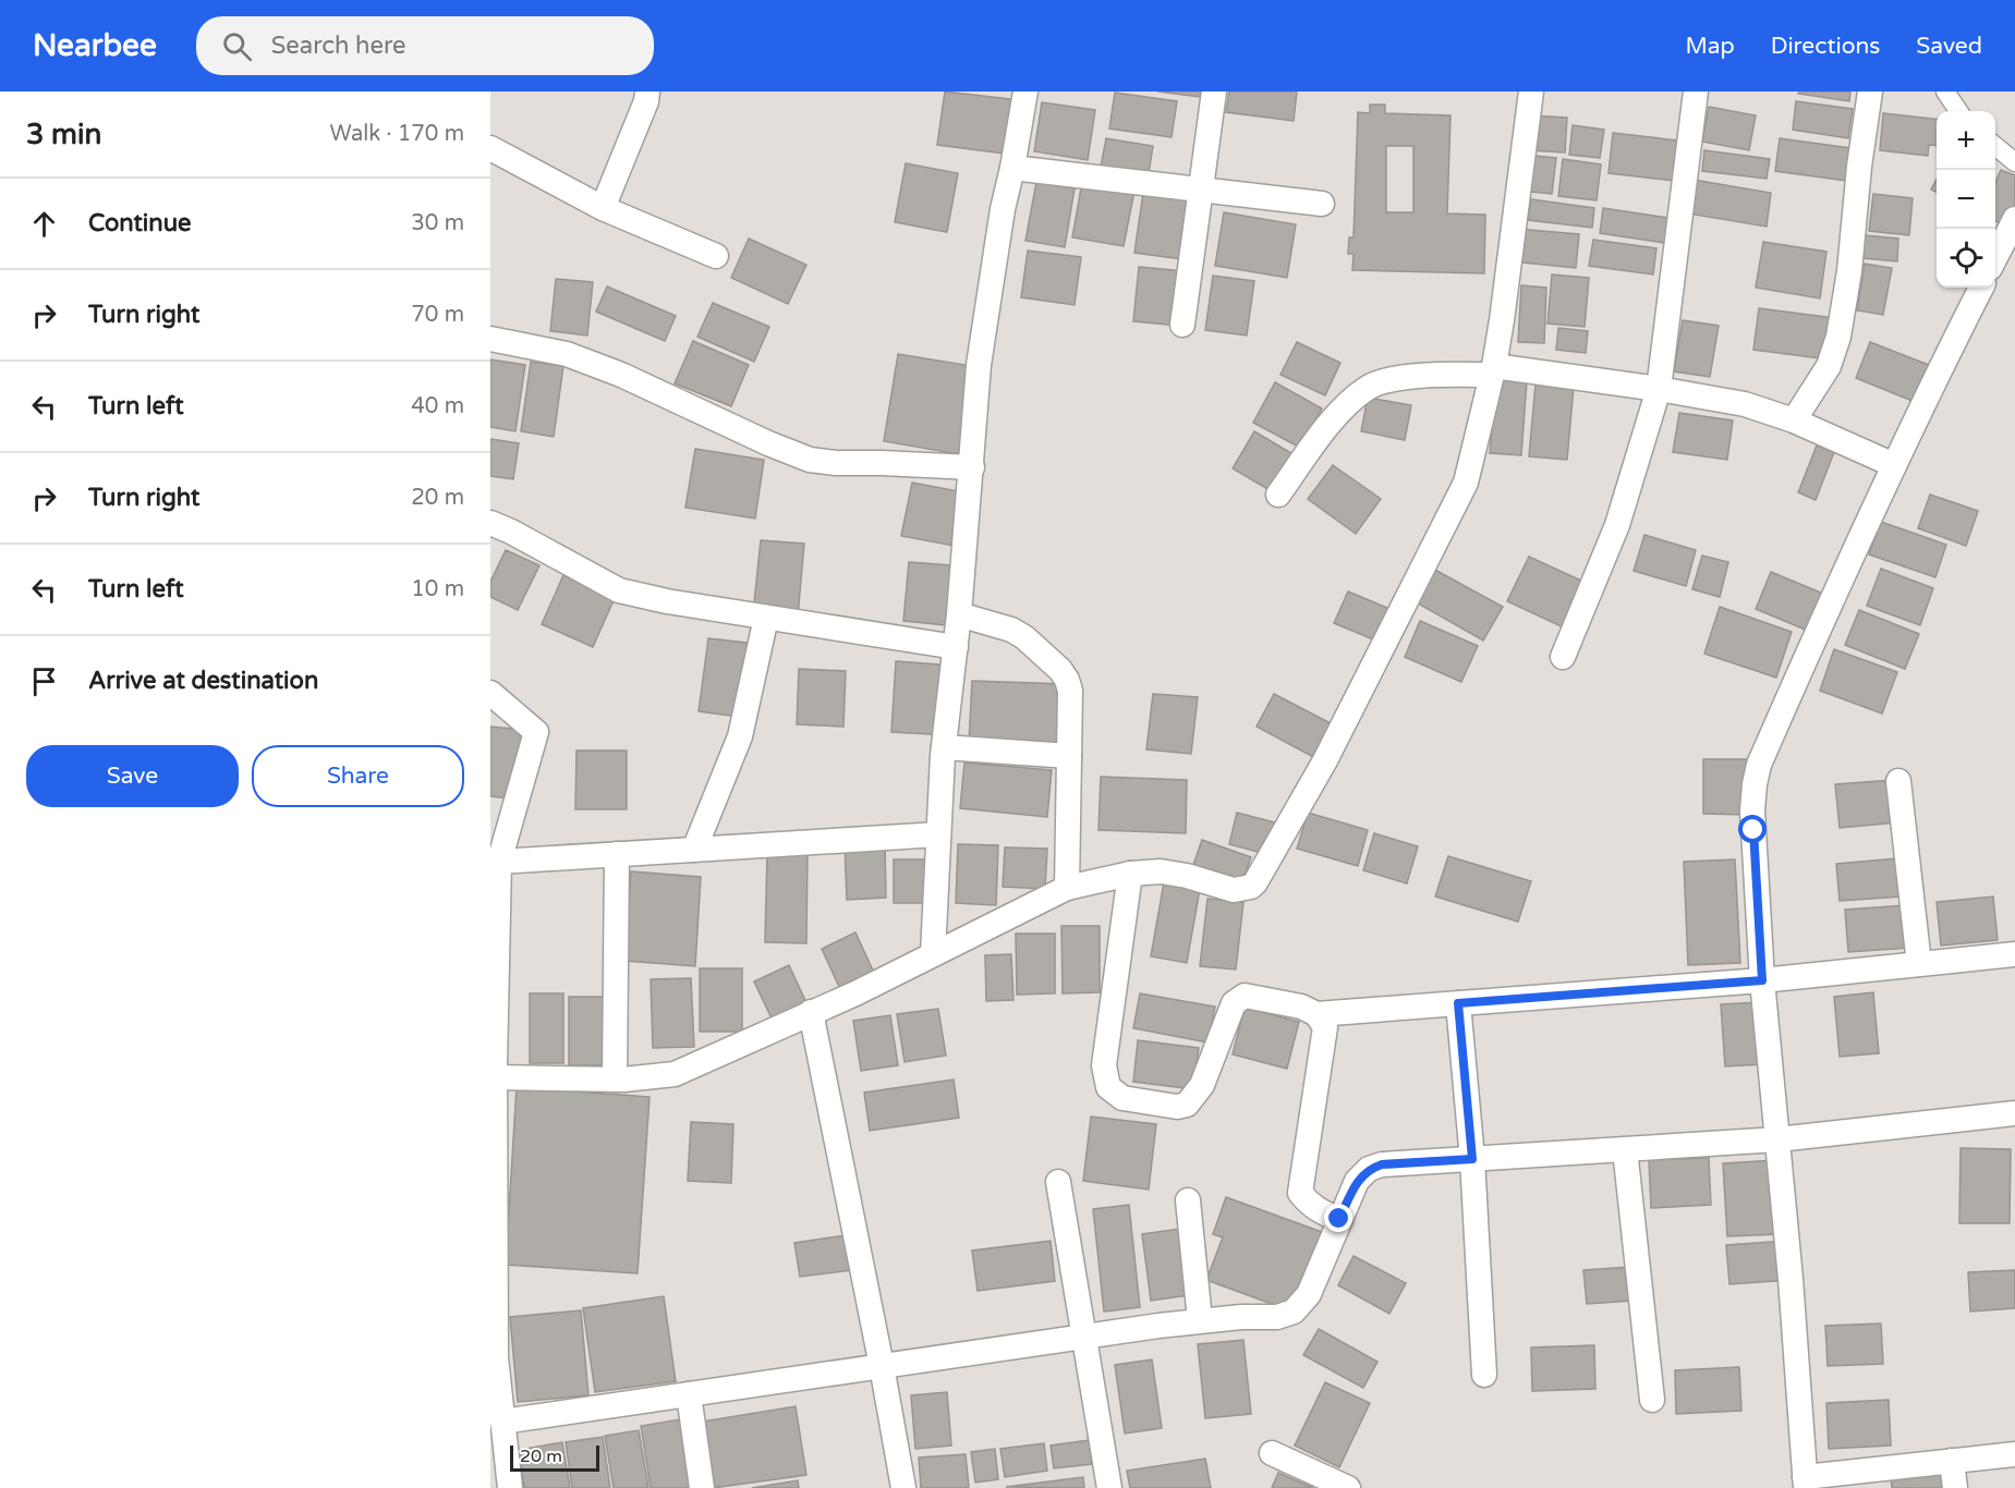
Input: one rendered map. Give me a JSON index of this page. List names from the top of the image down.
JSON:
{
  "scale_bar": "20 m",
  "page": {
    "header": "Nearbee",
    "search": "Search here",
    "nav": ["Map", "Directions", "Saved"],
    "heading": ["3 min", "Walk · 170 m"],
    "map_buttons": ["+", "−"],
    "list": [
      ["Continue", "30 m"],
      ["Turn right", "70 m"],
      ["Turn left", "40 m"],
      ["Turn right", "20 m"],
      ["Turn left", "10 m"],
      "Arrive at destination"
    ],
    "buttons": ["Save", "Share"],
    "scale": "20 m"
  }
}
